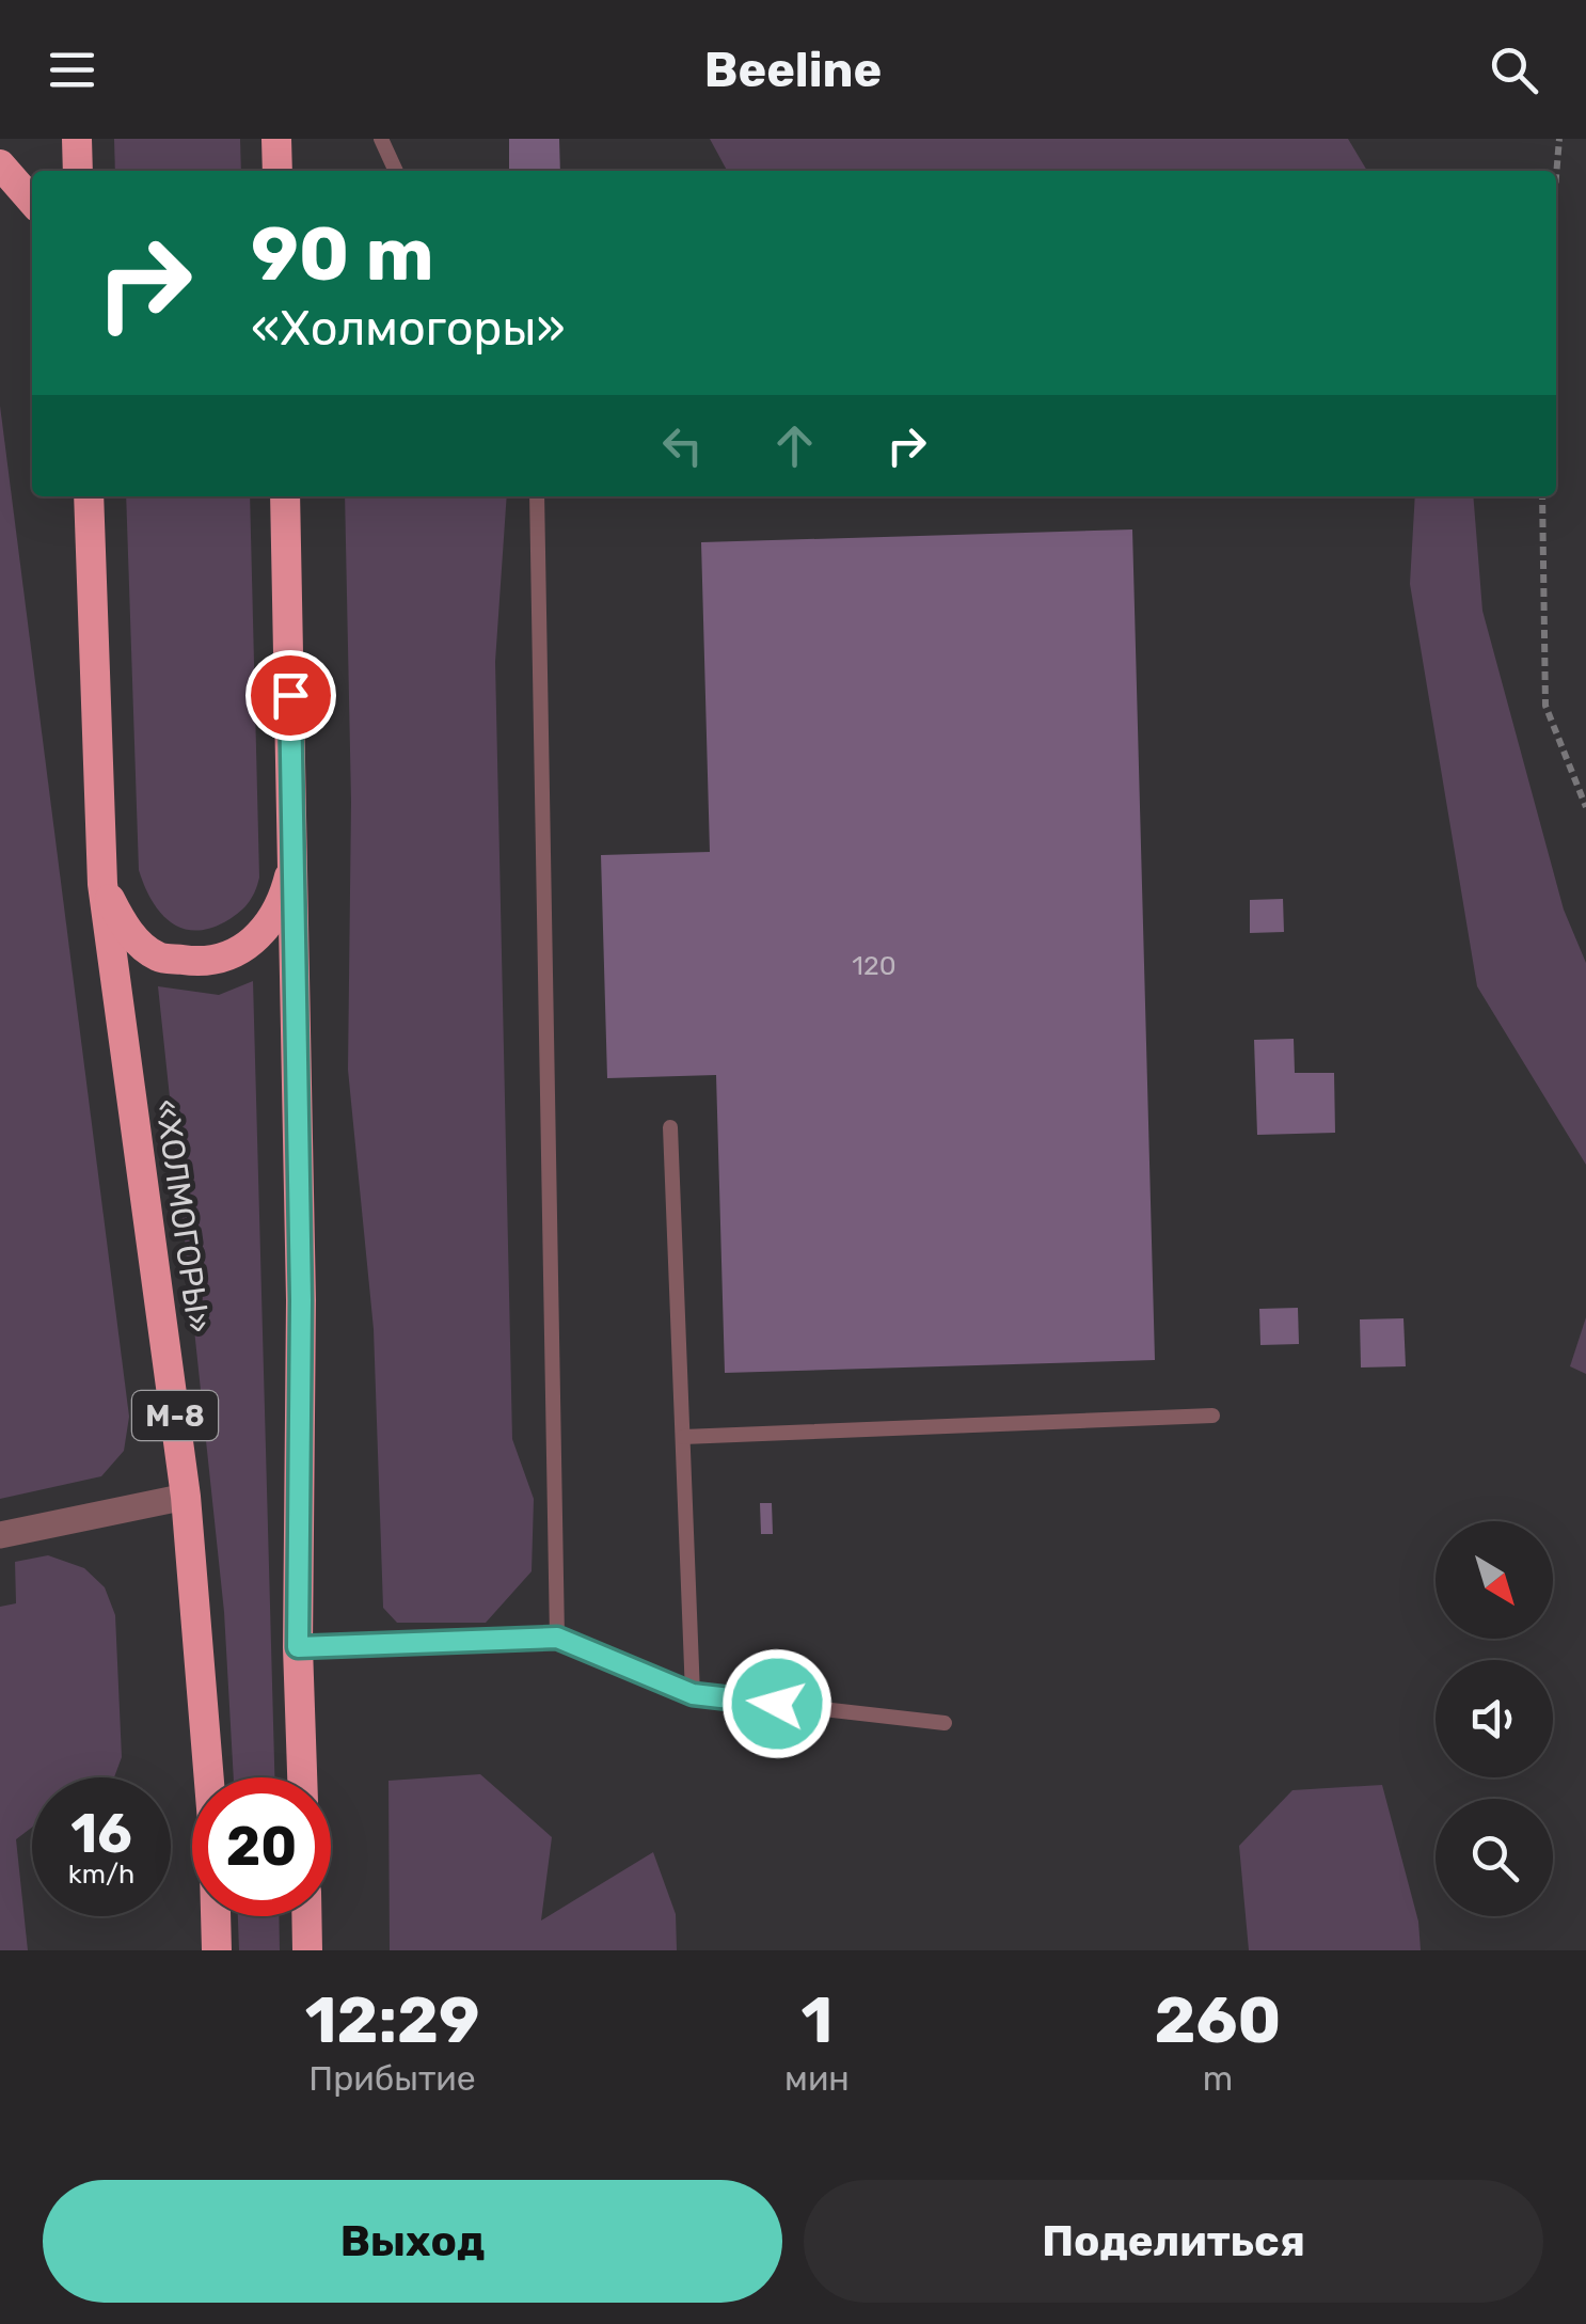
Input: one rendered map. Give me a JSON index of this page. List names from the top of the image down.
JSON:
{
  "streets": {
    "highway": ["«ХОЛМОГОРЫ»", "М-8"]
  },
  "house_numbers": ["120"],
  "north": "bottom right",
  "page": {
    "header": "Beeline",
    "turn": ["90 m", "«Холмогоры»"],
    "speed": "16 km/h",
    "limit": "20",
    "eta": [
      "12:29",
      "Прибытие",
      "1",
      "мин",
      "260",
      "m"
    ],
    "buttons": ["Выход", "Поделиться"]
  }
}
